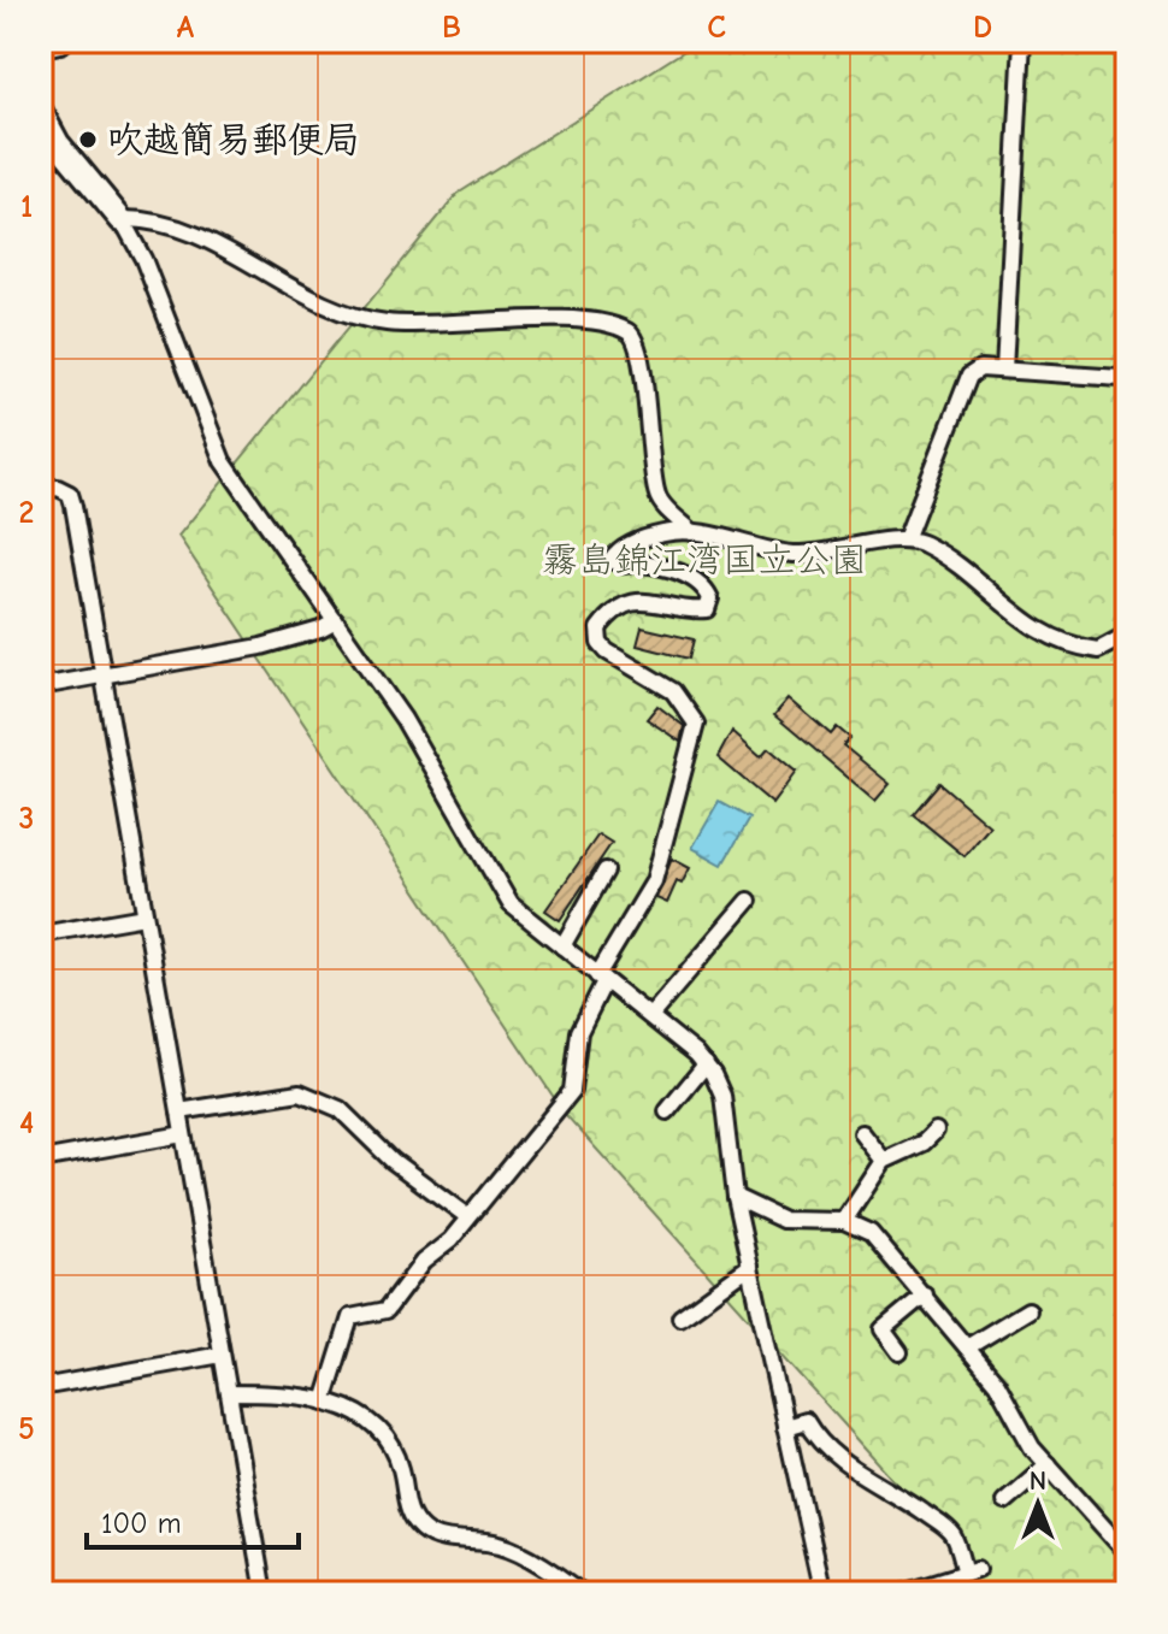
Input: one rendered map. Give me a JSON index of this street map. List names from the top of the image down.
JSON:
{
  "parks": ["霧島錦江湾国立公園"],
  "places": ["吹越簡易郵便局"],
  "scale_bar": "100 m",
  "north": "top",
  "grid": {
    "columns": [
      "A",
      "B",
      "C",
      "D"
    ],
    "rows": [
      "1",
      "2",
      "3",
      "4",
      "5"
    ]
  }
}
